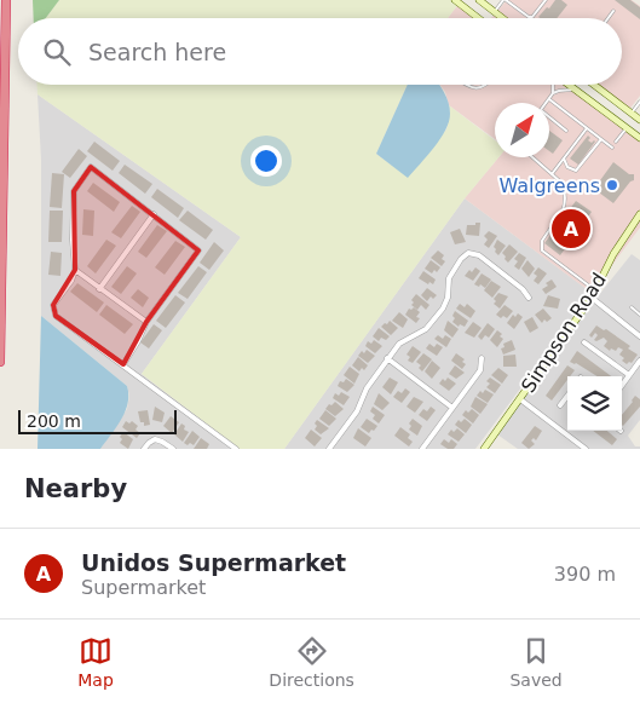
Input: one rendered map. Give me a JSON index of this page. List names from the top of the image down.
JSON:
{
  "streets": {
    "main road": ["Simpson Road"]
  },
  "places": ["Walgreens"],
  "scale_bar": "200 m",
  "north": "top right",
  "page": {
    "search": "Search here",
    "pins": "A",
    "scale": "200 m",
    "heading": "Nearby",
    "list": [
      {
        "mark": "A",
        "name": "Unidos Supermarket",
        "note": "Supermarket",
        "value": "390 m"
      }
    ],
    "nav": ["Map", "Directions", "Saved"]
  }
}
